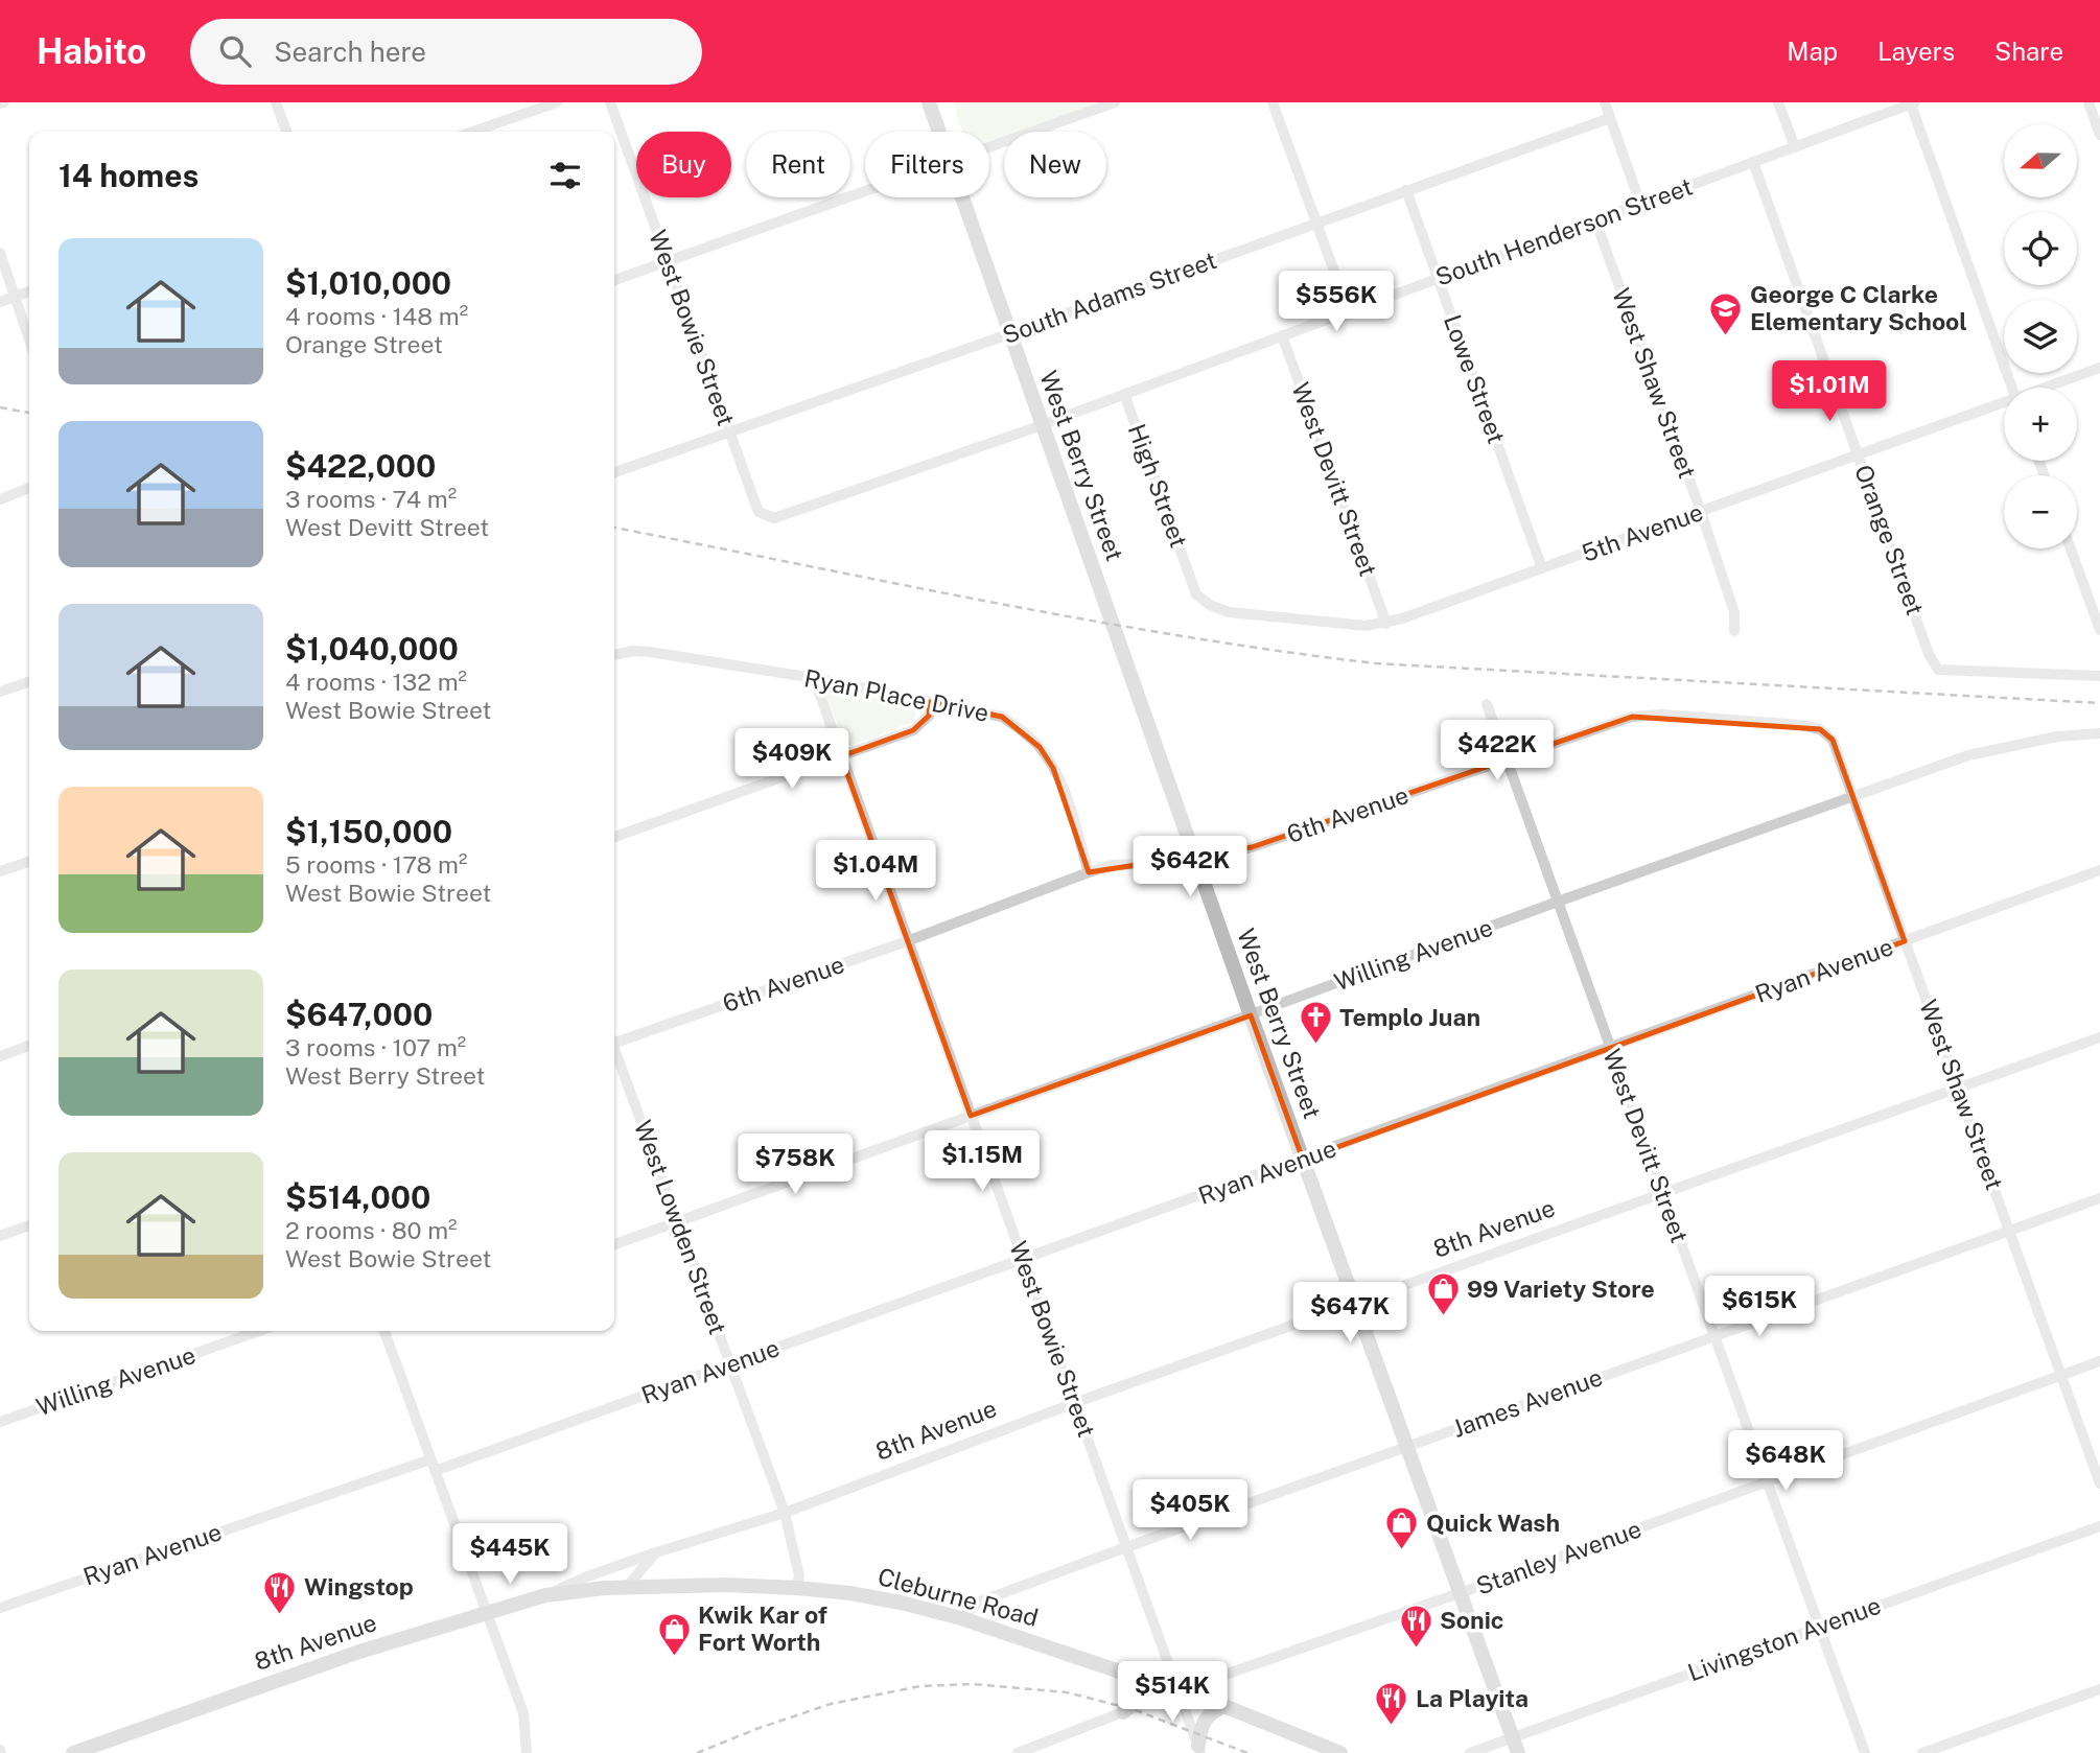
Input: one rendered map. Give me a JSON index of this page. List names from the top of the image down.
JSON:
{
  "streets": {
    "main road": ["West Berry Street", "8th Avenue", "Cleburne Road"],
    "street": [
      "South Henderson Street",
      "South Adams Street",
      "West Bowie Street",
      "Lowe Street",
      "West Shaw Street",
      "West Devitt Street",
      "High Street",
      "5th Avenue",
      "Orange Street",
      "Ryan Place Drive",
      "6th Avenue",
      "Willing Avenue",
      "Ryan Avenue",
      "West Lowden Street",
      "James Avenue",
      "Stanley Avenue",
      "Livingston Avenue"
    ]
  },
  "crossings": [
    ["South Henderson Street", "West Bowie Street"],
    ["South Henderson Street", "Lowe Street"],
    ["South Henderson Street", "West Shaw Street"],
    ["South Henderson Street", "West Berry Street"],
    ["South Henderson Street", "West Devitt Street"],
    ["South Henderson Street", "High Street"],
    ["South Henderson Street", "Orange Street"],
    ["South Adams Street", "West Bowie Street"],
    ["South Adams Street", "Lowe Street"],
    ["South Adams Street", "West Berry Street"],
    ["West Bowie Street", "Ryan Place Drive"],
    ["West Bowie Street", "6th Avenue"],
    ["West Bowie Street", "Willing Avenue"],
    ["West Bowie Street", "Ryan Avenue"],
    ["West Bowie Street", "8th Avenue"],
    ["West Bowie Street", "James Avenue"],
    ["West Bowie Street", "Stanley Avenue"],
    ["West Bowie Street", "Cleburne Road"],
    ["Lowe Street", "5th Avenue"],
    ["West Shaw Street", "5th Avenue"],
    ["West Shaw Street", "6th Avenue"],
    ["West Shaw Street", "Willing Avenue"],
    ["West Shaw Street", "Ryan Avenue"],
    ["West Shaw Street", "8th Avenue"],
    ["West Shaw Street", "James Avenue"],
    ["West Shaw Street", "Stanley Avenue"],
    ["West Berry Street", "6th Avenue"],
    ["West Berry Street", "Willing Avenue"],
    ["West Berry Street", "Ryan Avenue"],
    ["West Berry Street", "8th Avenue"],
    ["West Berry Street", "James Avenue"],
    ["West Berry Street", "Stanley Avenue"],
    ["West Berry Street", "Livingston Avenue"],
    ["West Devitt Street", "5th Avenue"],
    ["West Devitt Street", "6th Avenue"],
    ["West Devitt Street", "Willing Avenue"],
    ["West Devitt Street", "Ryan Avenue"],
    ["West Devitt Street", "8th Avenue"],
    ["West Devitt Street", "James Avenue"],
    ["West Devitt Street", "Stanley Avenue"],
    ["West Devitt Street", "Livingston Avenue"],
    ["High Street", "5th Avenue"],
    ["5th Avenue", "Orange Street"],
    ["Ryan Place Drive", "6th Avenue"],
    ["Willing Avenue", "West Lowden Street"],
    ["Ryan Avenue", "West Lowden Street"],
    ["West Lowden Street", "8th Avenue"],
    ["West Lowden Street", "Cleburne Road"],
    ["8th Avenue", "Cleburne Road"],
    ["James Avenue", "Cleburne Road"],
    ["Stanley Avenue", "Cleburne Road"]
  ],
  "places": {
    "school or university": ["George C Clarke Elementary School"],
    "church": ["Templo Juan"],
    "shop": ["99 Variety Store", "Quick Wash", "Kwik Kar of Fort Worth"],
    "restaurant": ["Wingstop", "Sonic", "La Playita"]
  },
  "north": "left",
  "page": {
    "header": "Habito",
    "search": "Search here",
    "nav": ["Map", "Layers", "Share"],
    "map_buttons": ["+", "−"],
    "chip": [
      "Buy",
      "Rent",
      "Filters",
      "New"
    ],
    "heading": "14 homes",
    "list": [
      {
        "name": "$1,010,000",
        "note": "4 rooms · 148 m² · Orange Street"
      },
      {
        "name": "$422,000",
        "note": "3 rooms · 74 m² · West Devitt Street"
      },
      {
        "name": "$1,040,000",
        "note": "4 rooms · 132 m² · West Bowie Street"
      },
      {
        "name": "$1,150,000",
        "note": "5 rooms · 178 m² · West Bowie Street"
      },
      {
        "name": "$647,000",
        "note": "3 rooms · 107 m² · West Berry Street"
      },
      {
        "name": "$514,000",
        "note": "2 rooms · 80 m² · West Bowie Street"
      }
    ],
    "price": [
      "$556K",
      "$1.01M",
      "$422K",
      "$409K",
      "$642K",
      "$1.04M",
      "$1.15M",
      "$758K",
      "$615K",
      "$647K",
      "$648K",
      "$405K",
      "$445K",
      "$514K"
    ]
  }
}
